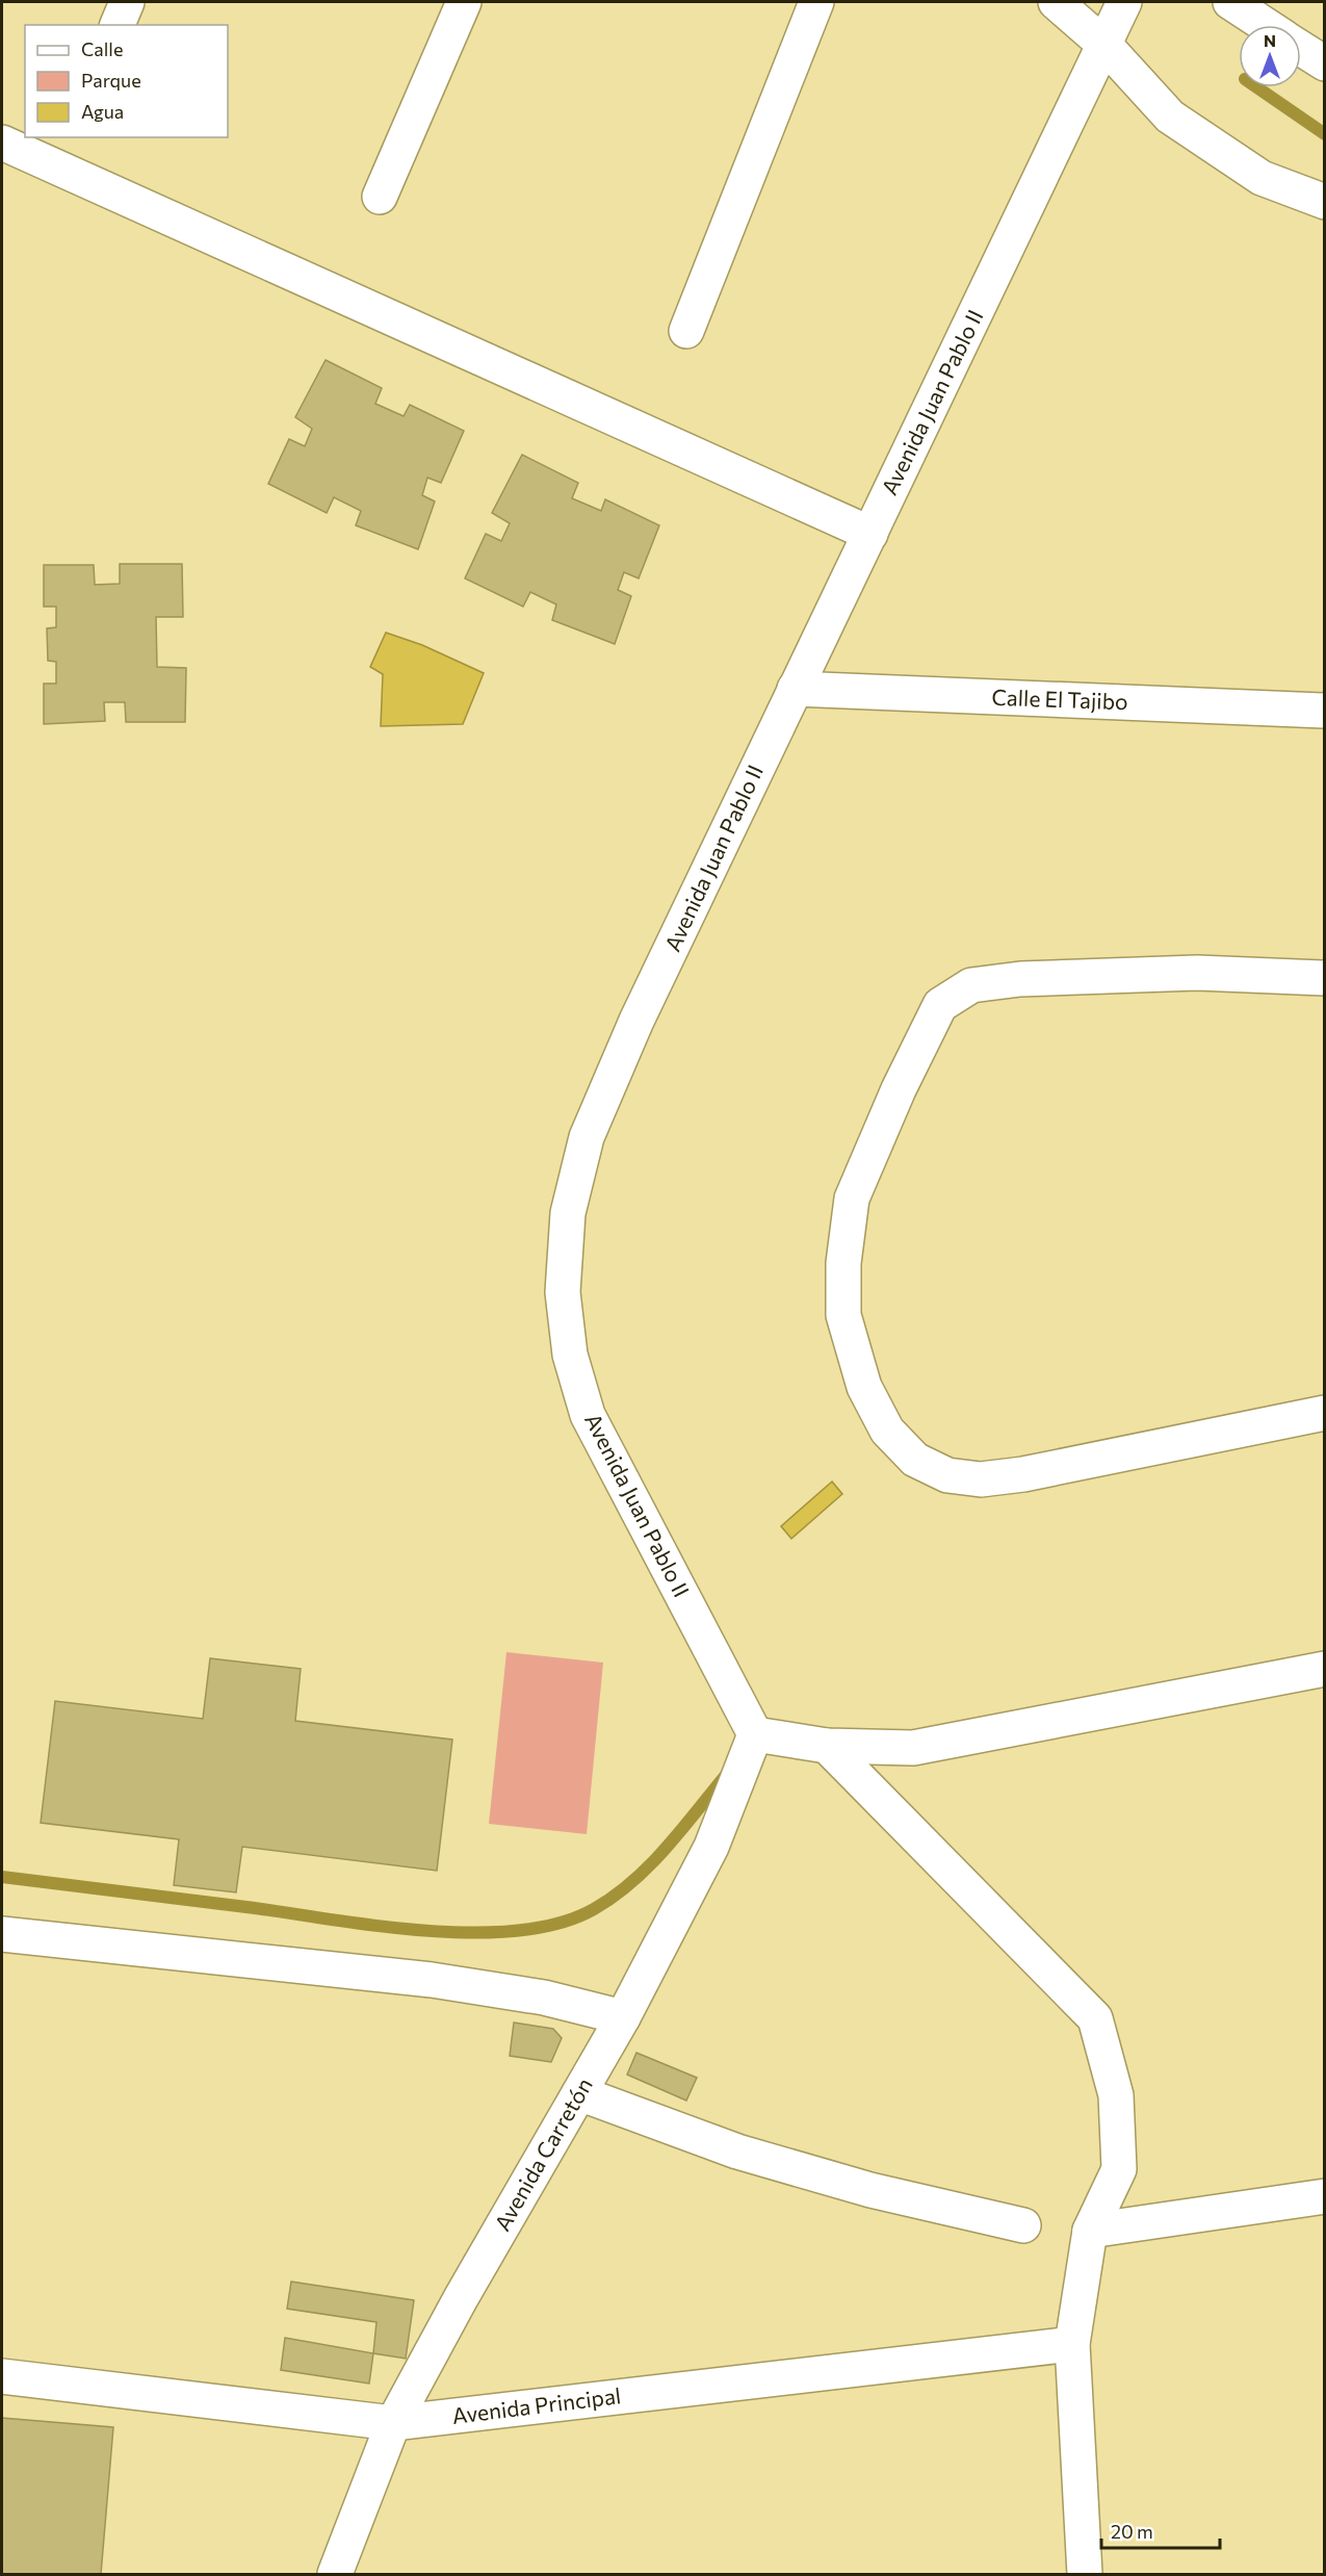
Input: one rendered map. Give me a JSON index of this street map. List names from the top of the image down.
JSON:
{
  "streets": {
    "street": [
      "Avenida Juan Pablo II",
      "Calle El Tajibo",
      "Avenida Carretón",
      "Avenida Principal"
    ]
  },
  "crossings": [
    ["Avenida Juan Pablo II", "Calle El Tajibo"],
    ["Avenida Juan Pablo II", "Avenida Carretón"],
    ["Avenida Carretón", "Avenida Principal"]
  ],
  "legend": ["Calle", "Parque", "Agua"],
  "scale_bar": "20 m",
  "north": "top"
}
